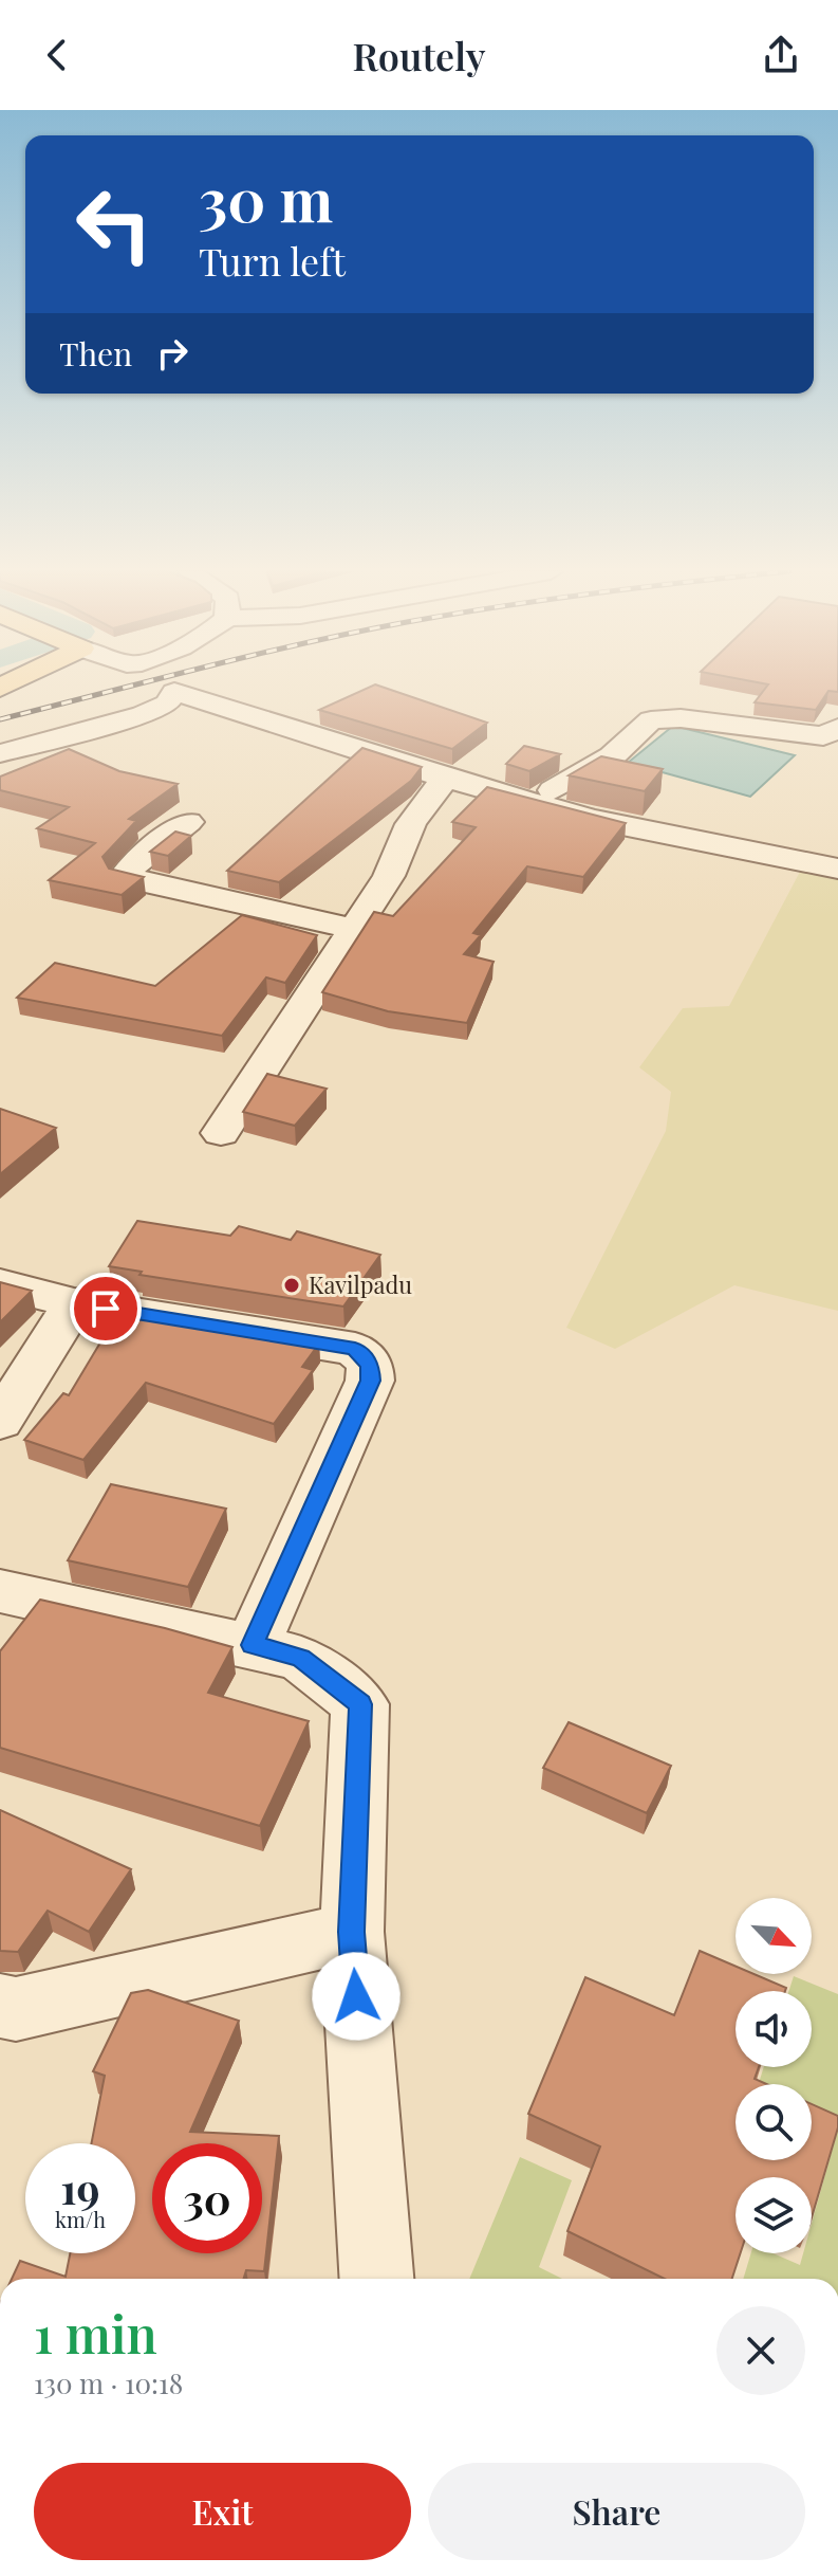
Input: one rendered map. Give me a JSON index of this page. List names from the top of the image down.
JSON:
{
  "places": ["Kavilpadu"],
  "north": "bottom right",
  "page": {
    "header": "Routely",
    "turn": ["30 m", "Turn left"],
    "then": "Then",
    "speed": "19 km/h",
    "limit": "30",
    "heading": ["1 min", "130 m · 10:18"],
    "buttons": ["Exit", "Share"]
  }
}
